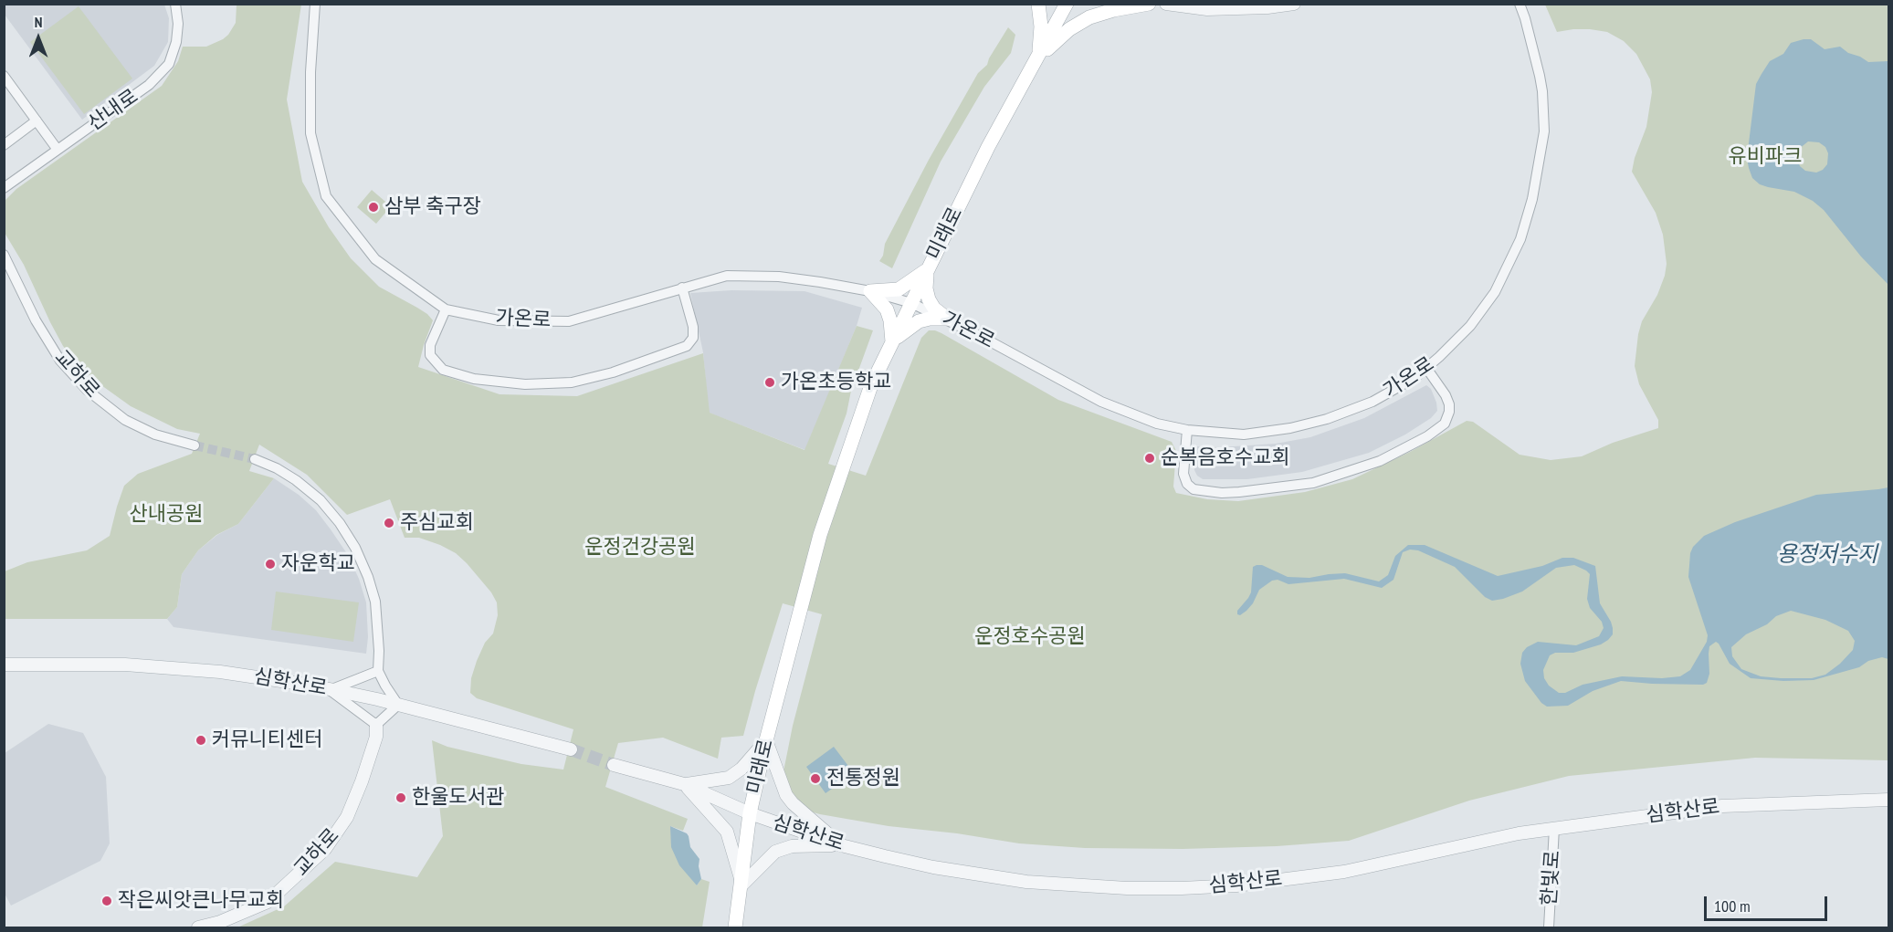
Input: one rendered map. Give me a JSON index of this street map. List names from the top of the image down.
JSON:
{
  "streets": {
    "main road": ["미래로"],
    "street": [
      "산내로",
      "가온로",
      "교하로",
      "심학산로",
      "한빛로"
    ]
  },
  "crossings": [
    ["미래로", "가온로"],
    ["미래로", "심학산로"],
    ["심학산로", "한빛로"]
  ],
  "water": ["용정저수지"],
  "parks": [
    "유비파크",
    "산내공원",
    "운정건강공원",
    "운정호수공원"
  ],
  "places": [
    "삼부 축구장",
    "가온초등학교",
    "순복음호수교회",
    "주심교회",
    "자운학교",
    "커뮤니티센터",
    "전통정원",
    "한울도서관",
    "작은씨앗큰나무교회"
  ],
  "scale_bar": "100 m",
  "north": "top"
}
